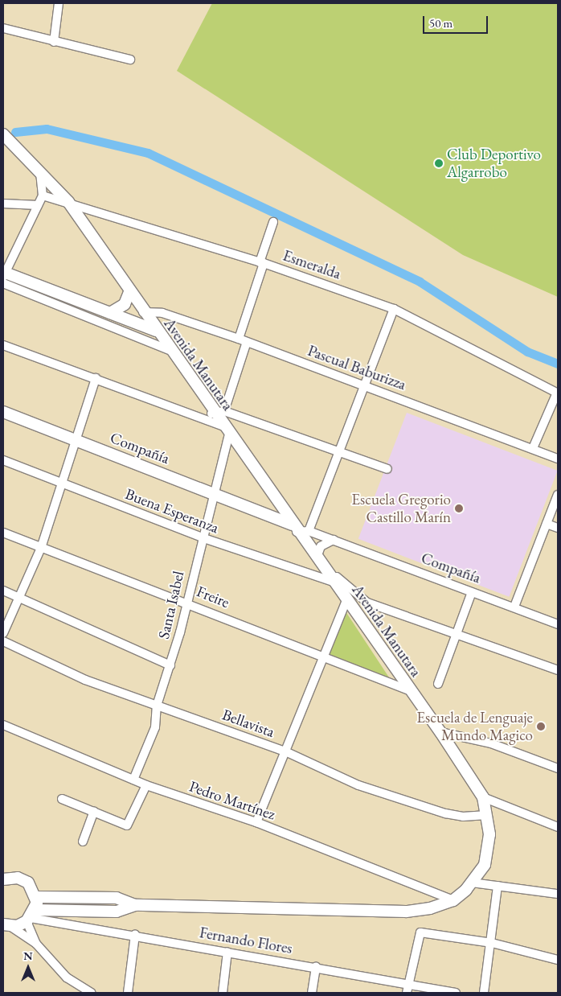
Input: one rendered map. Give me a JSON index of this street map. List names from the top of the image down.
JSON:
{
  "streets": {
    "main road": ["Avenida Manutara", "Compañía"],
    "street": [
      "Esmeralda",
      "Pascual Baburizza",
      "Buena Esperanza",
      "Freire",
      "Santa Isabel",
      "Bellavista",
      "Pedro Martínez",
      "Fernando Flores"
    ]
  },
  "crossings": [
    ["Esmeralda", "Avenida Manutara"],
    ["Avenida Manutara", "Pascual Baburizza"],
    ["Avenida Manutara", "Compañía"],
    ["Avenida Manutara", "Buena Esperanza"],
    ["Avenida Manutara", "Freire"],
    ["Avenida Manutara", "Santa Isabel"],
    ["Avenida Manutara", "Bellavista"],
    ["Avenida Manutara", "Pedro Martínez"],
    ["Avenida Manutara", "Fernando Flores"],
    ["Compañía", "Santa Isabel"],
    ["Buena Esperanza", "Santa Isabel"],
    ["Freire", "Santa Isabel"],
    ["Santa Isabel", "Bellavista"],
    ["Santa Isabel", "Pedro Martínez"]
  ],
  "places": ["Club Deportivo Algarrobo", "Escuela Gregorio Castillo Marín", "Escuela de Lenguaje Mundo Magico"],
  "scale_bar": "50 m",
  "north": "top"
}
